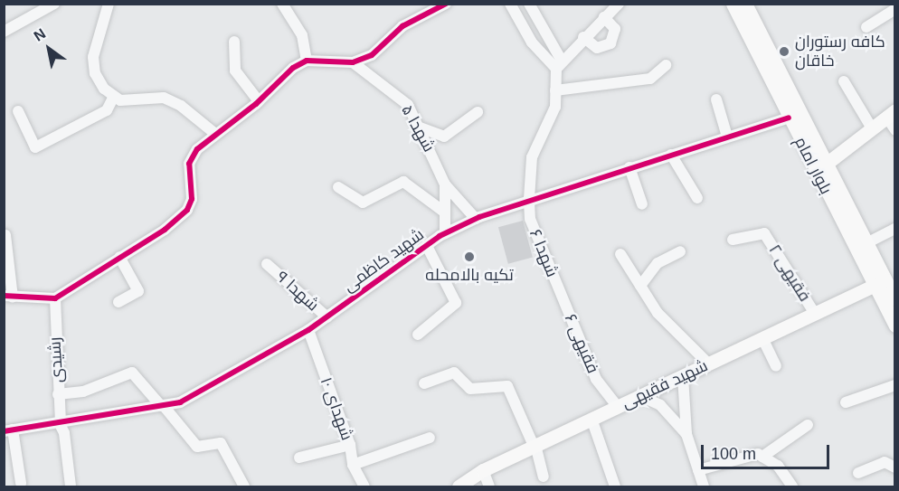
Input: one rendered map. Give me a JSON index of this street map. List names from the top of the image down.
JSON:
{
  "streets": {
    "main road": ["بلوار امام", "شهید فقیهی"],
    "street": [
      "شهدا ۵",
      "شهدا ۶",
      "شهید کاظمی",
      "فقیهی ۲",
      "شهدا ۹",
      "فقیهی ۶",
      "رشیدی",
      "شهدای ۱۰"
    ]
  },
  "crossings": [
    ["شهدا ۵", "شهید کاظمی"],
    ["بلوار امام", "شهید کاظمی"],
    ["بلوار امام", "شهید فقیهی"],
    ["شهدا ۶", "شهید کاظمی"],
    ["شهدا ۶", "فقیهی ۶"],
    ["شهید کاظمی", "شهدا ۹"],
    ["شهید کاظمی", "رشیدی"],
    ["شهید کاظمی", "شهدای ۱۰"],
    ["فقیهی ۲", "شهید فقیهی"],
    ["فقیهی ۶", "شهید فقیهی"]
  ],
  "places": ["کافه رستوران خاقان", "تکیه بالامحله"],
  "scale_bar": "100 m",
  "north": "top left"
}
